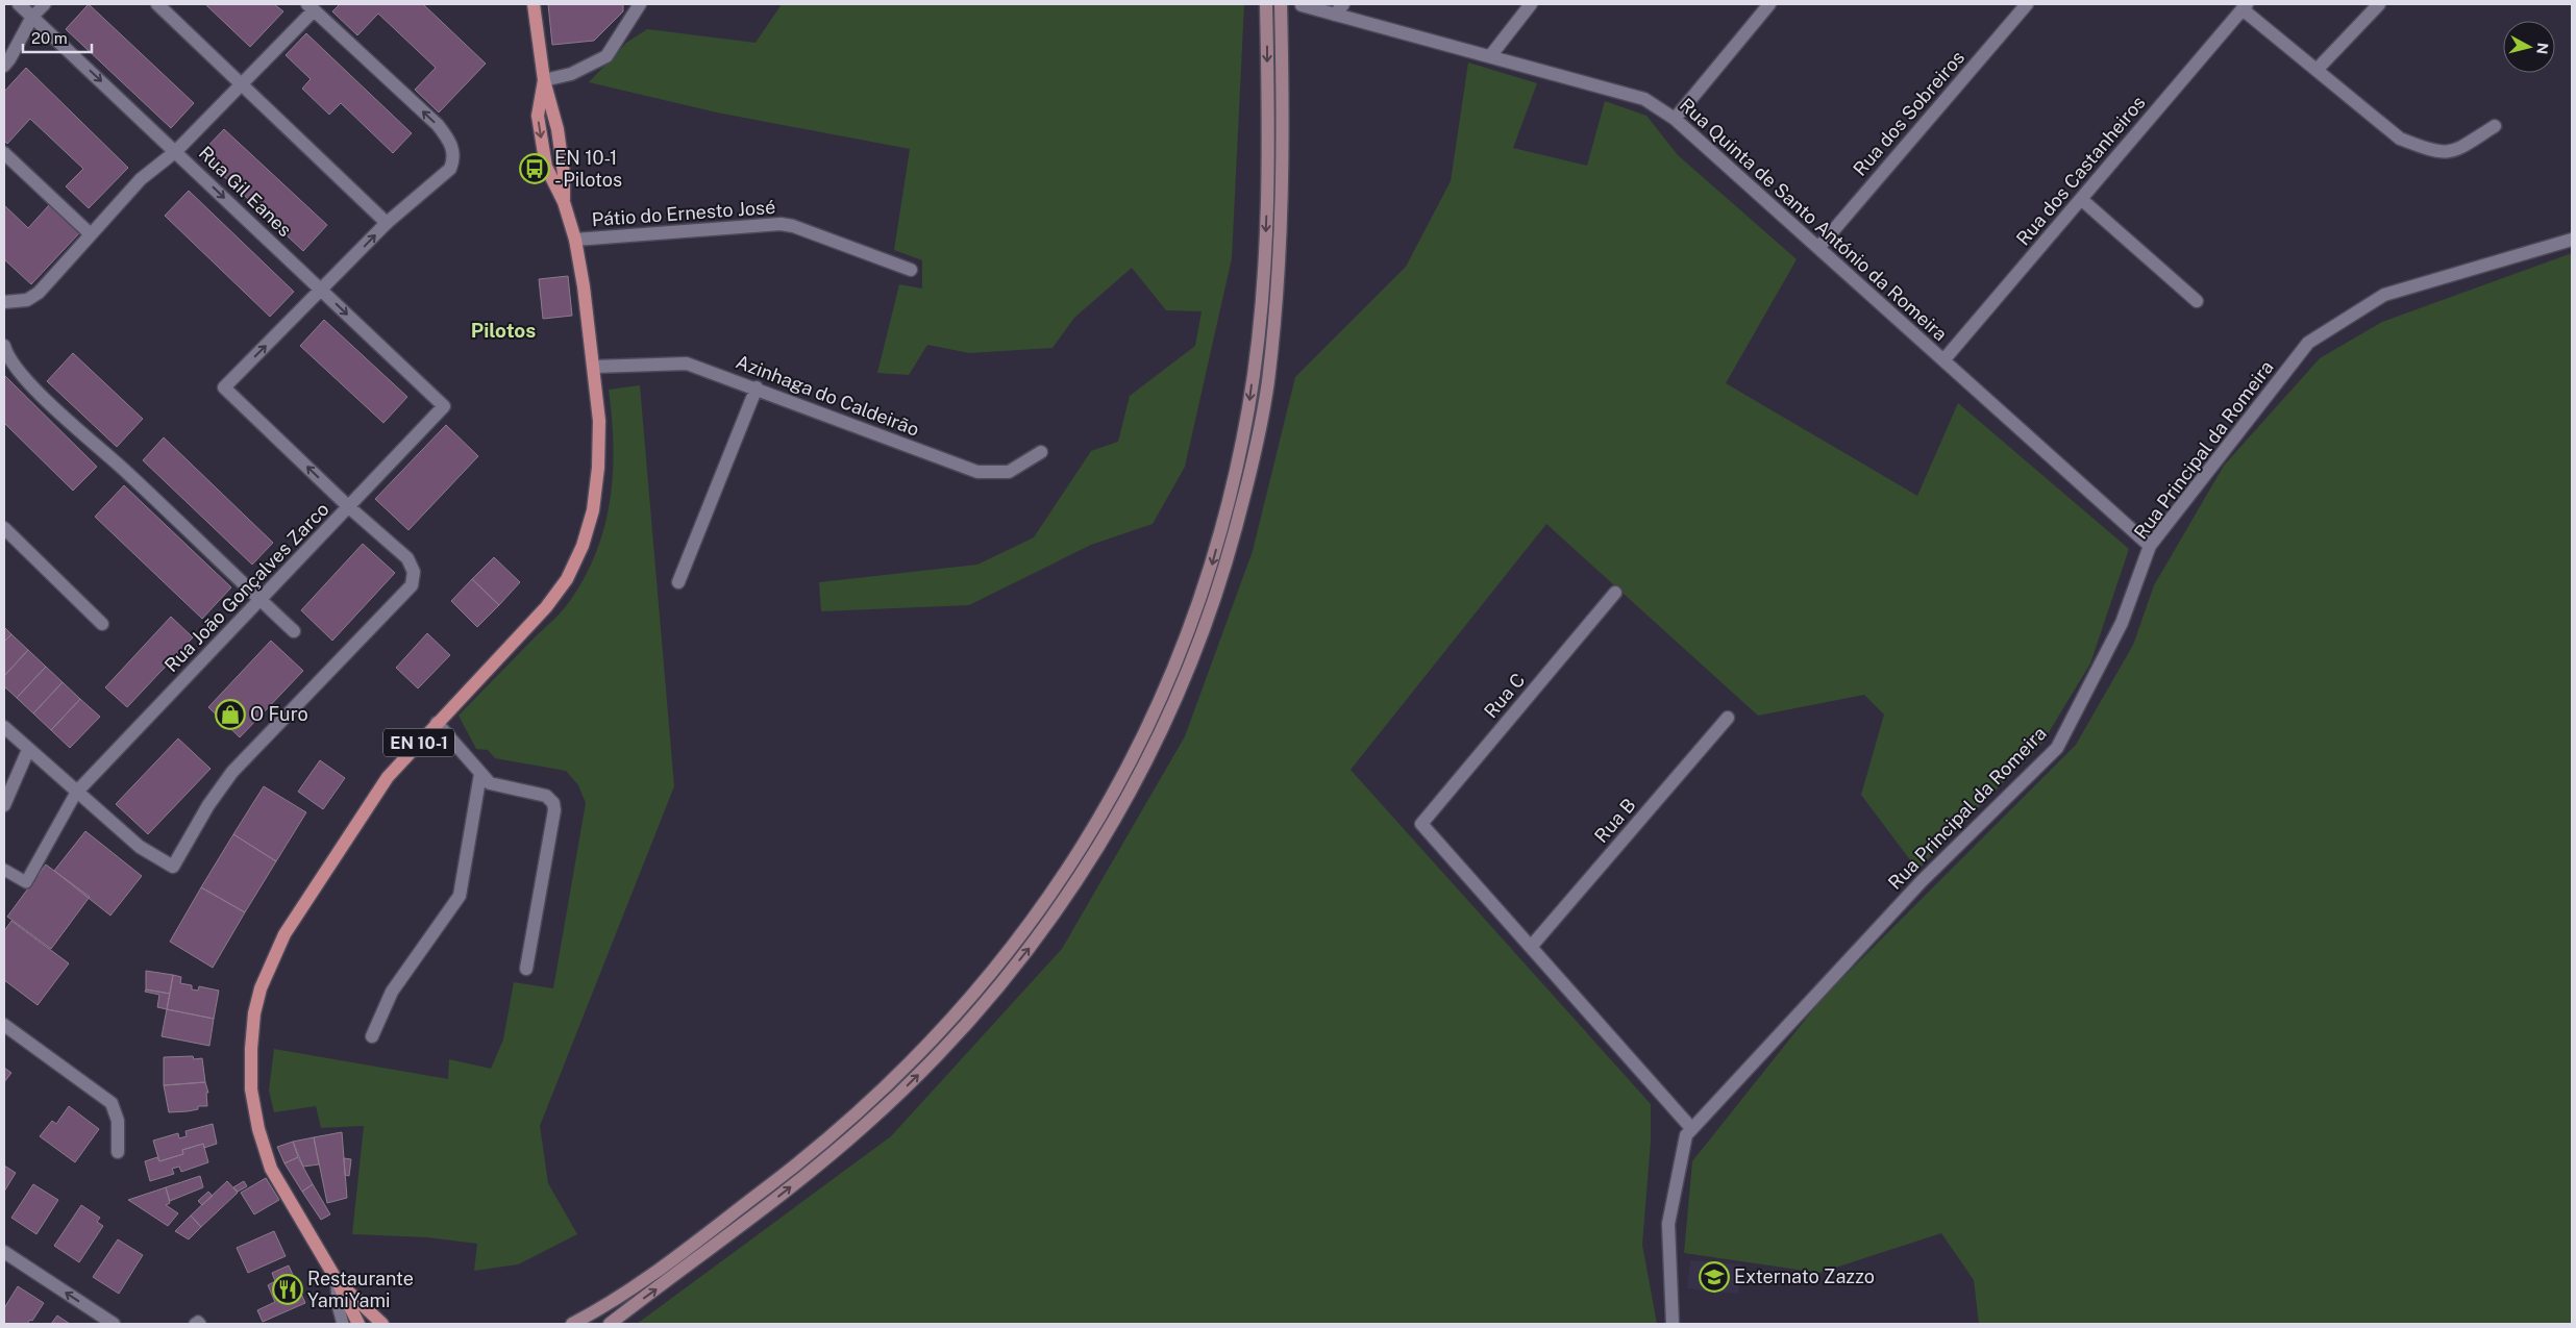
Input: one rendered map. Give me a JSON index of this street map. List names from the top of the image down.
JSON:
{
  "streets": {
    "main road": ["EN 10-1"],
    "street": [
      "Rua dos Sobreiros",
      "Rua dos Castanheiros",
      "Rua Gil Eanes",
      "Pátio do Ernesto José",
      "Rua Quinta de Santo António da Romeira",
      "Azinhaga do Caldeirão",
      "Rua Principal da Romeira",
      "Rua João Gonçalves Zarco",
      "Rua C",
      "Rua B"
    ]
  },
  "crossings": [
    ["Rua dos Sobreiros", "Rua Quinta de Santo António da Romeira"],
    ["Rua dos Castanheiros", "Rua Quinta de Santo António da Romeira"],
    ["Rua Gil Eanes", "Rua João Gonçalves Zarco"],
    ["Pátio do Ernesto José", "EN 10-1"],
    ["Rua Quinta de Santo António da Romeira", "Rua Principal da Romeira"],
    ["Azinhaga do Caldeirão", "EN 10-1"],
    ["Rua C", "Rua B"]
  ],
  "districts": ["Pilotos"],
  "places": {
    "bus stop": ["EN 10-1 - Pilotos"],
    "shop": ["O Furo"],
    "school or university": ["Externato Zazzo"],
    "restaurant": ["Restaurante YamiYami"]
  },
  "scale_bar": "20 m",
  "north": "right"
}
